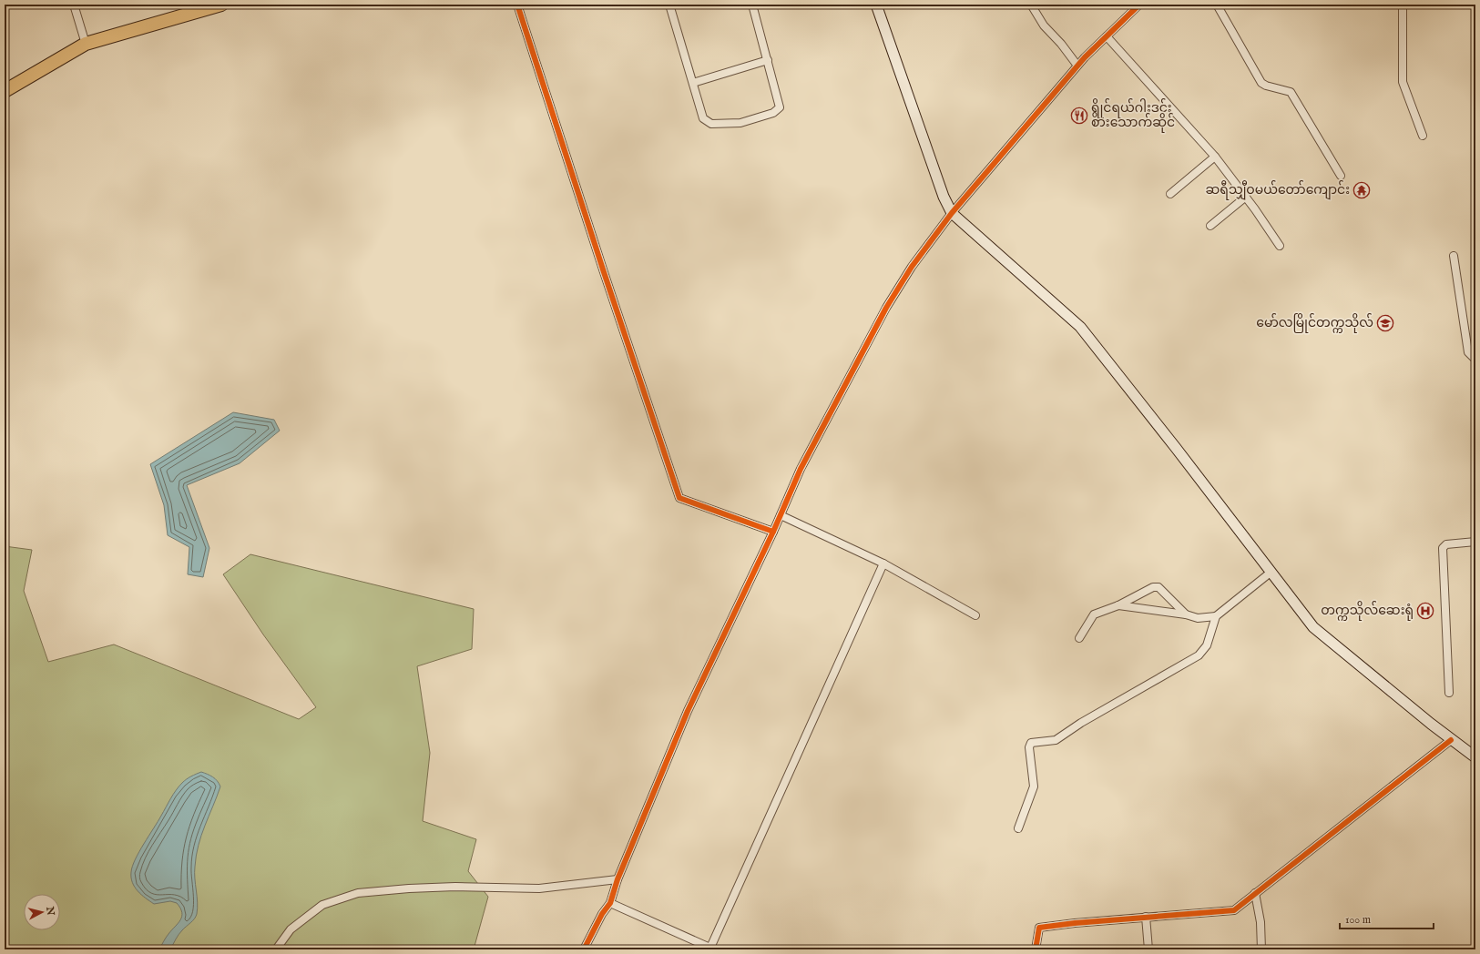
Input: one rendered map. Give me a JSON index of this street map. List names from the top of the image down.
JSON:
{
  "places": {
    "restaurant": ["ရွိုင်ရယ်ဂါးဒင်း စားသောက်ဆိုင်"],
    "temple": ["ဆရီသျှီဝမယ်တော်ကျောင်း"],
    "school or university": ["မော်လမြိုင်တက္ကသိုလ်"],
    "hospital": ["တက္ကသိုလ်ဆေးရုံ"]
  },
  "scale_bar": "100 m",
  "north": "right"
}
